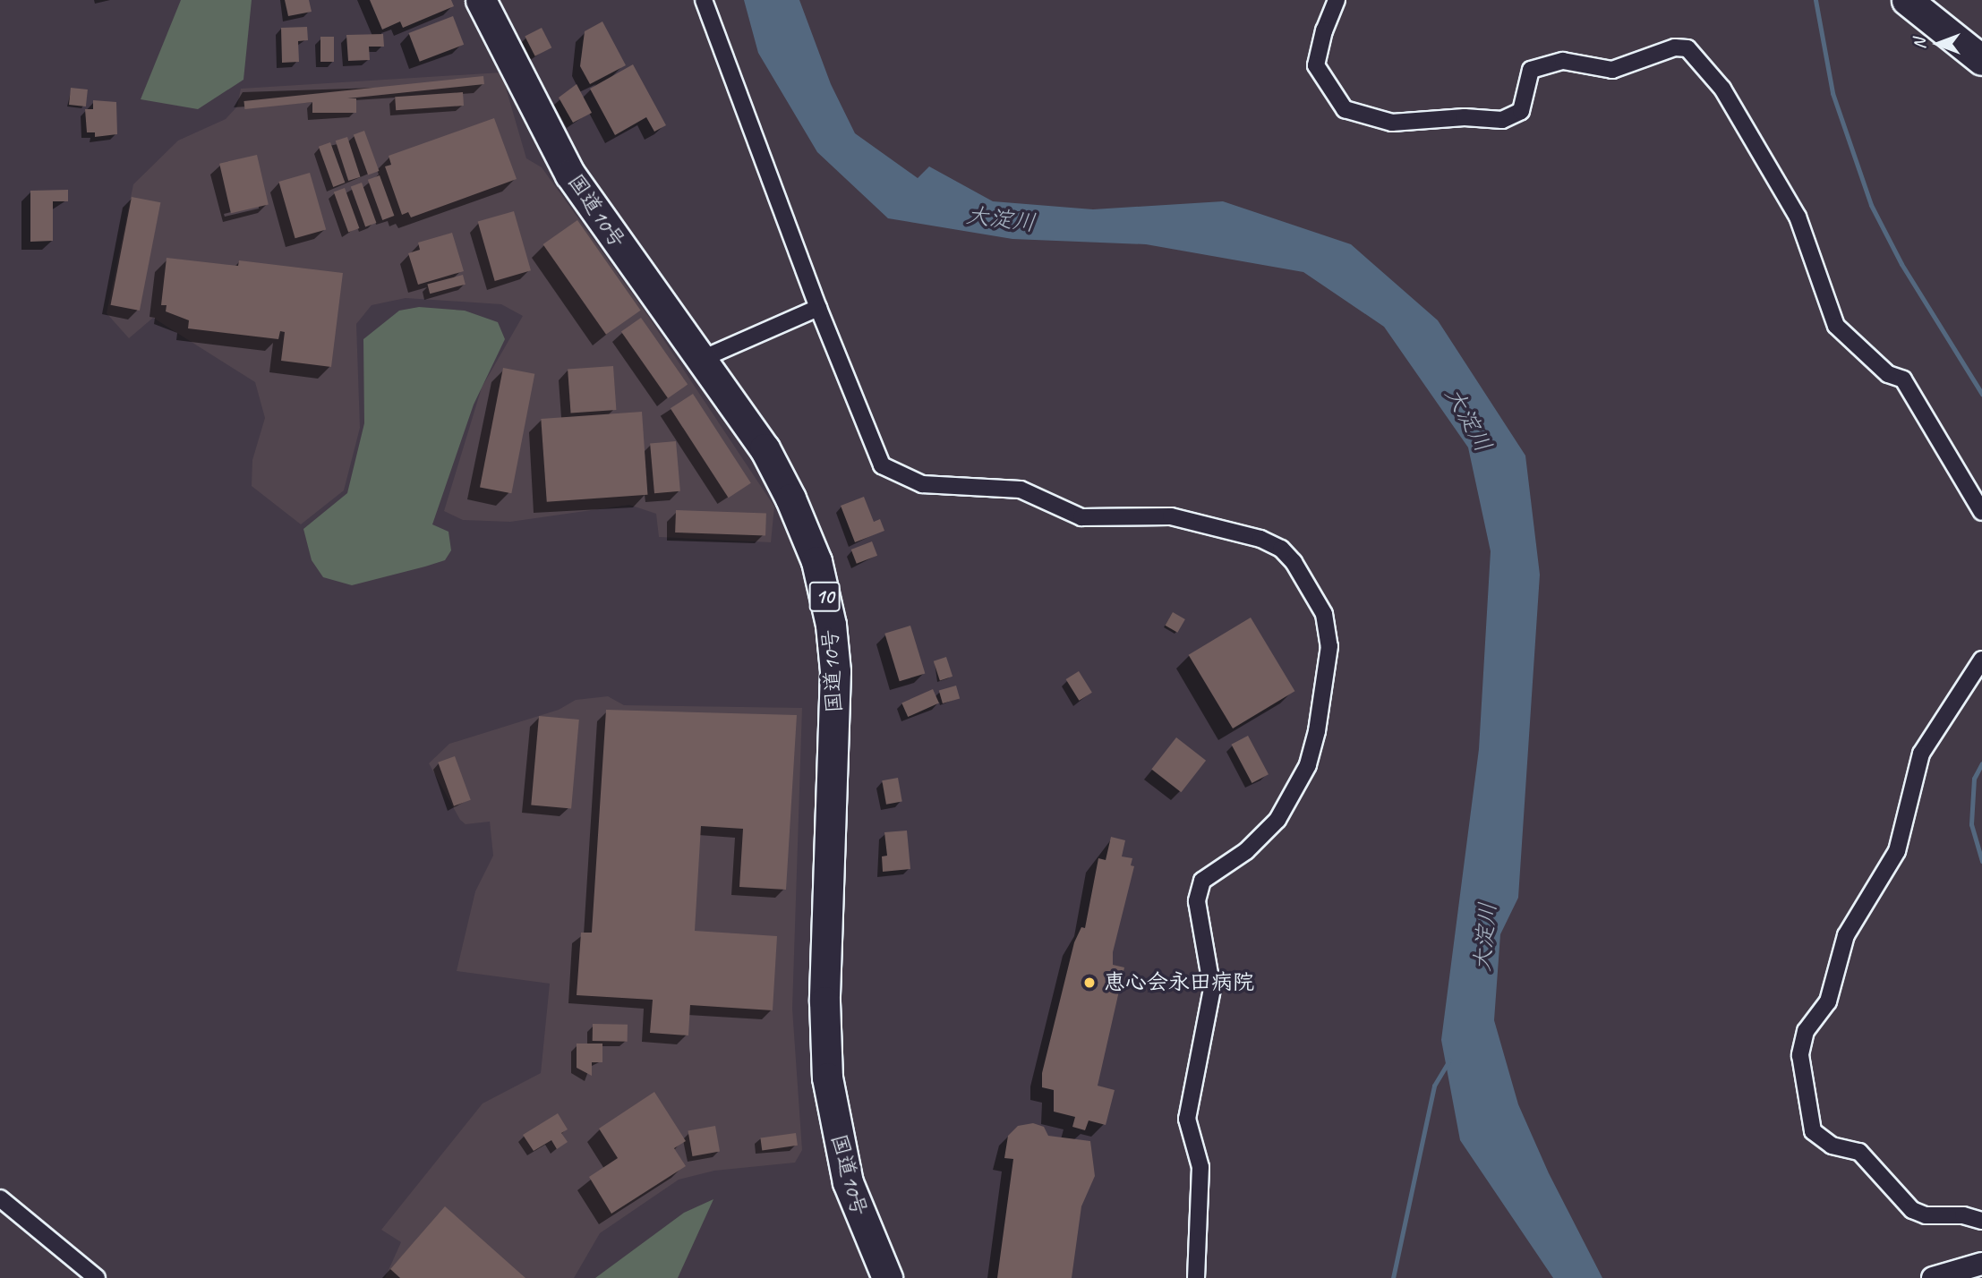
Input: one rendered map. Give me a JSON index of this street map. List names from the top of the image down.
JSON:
{
  "streets": {
    "highway": ["国道10号", "10"]
  },
  "water": ["大淀川"],
  "places": ["恵心会永田病院"],
  "north": "left"
}
